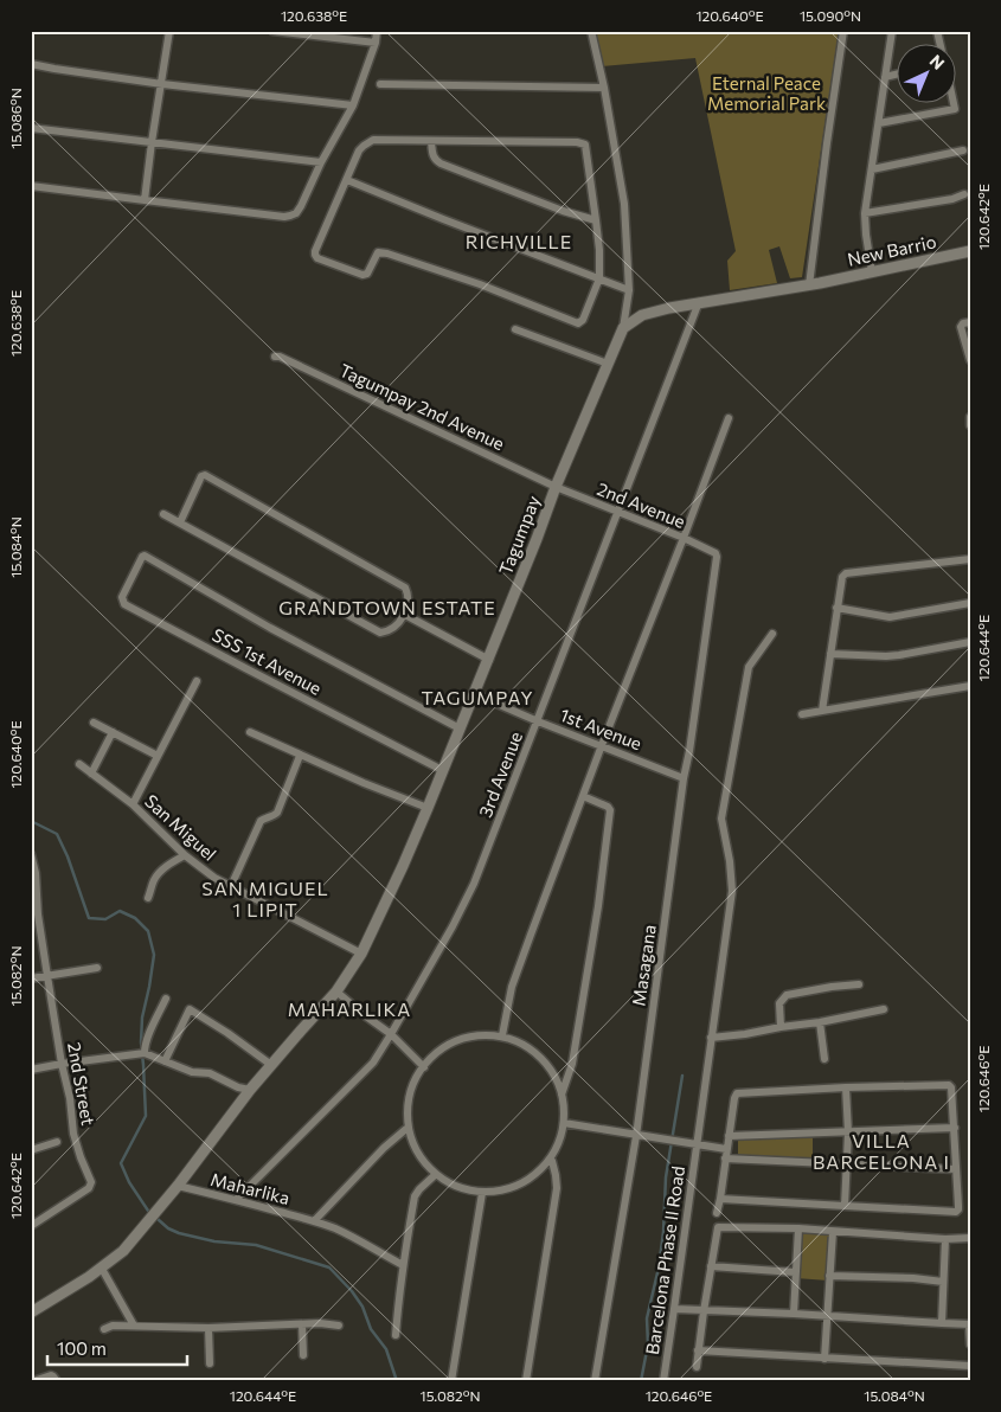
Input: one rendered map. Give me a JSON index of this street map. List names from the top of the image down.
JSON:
{
  "streets": {
    "main road": ["New Barrio", "Tagumpay"],
    "street": [
      "Tagumpay 2nd Avenue",
      "2nd Avenue",
      "SSS 1st Avenue",
      "1st Avenue",
      "3rd Avenue",
      "San Miguel",
      "Masagana",
      "2nd Street",
      "Maharlika",
      "Barcelona Phase II Road"
    ]
  },
  "crossings": [
    ["New Barrio", "Tagumpay"],
    ["New Barrio", "3rd Avenue"],
    ["Tagumpay 2nd Avenue", "2nd Avenue"],
    ["Tagumpay 2nd Avenue", "Tagumpay"],
    ["2nd Avenue", "Tagumpay"],
    ["2nd Avenue", "3rd Avenue"],
    ["2nd Avenue", "Masagana"],
    ["Tagumpay", "SSS 1st Avenue"],
    ["Tagumpay", "1st Avenue"],
    ["Tagumpay", "San Miguel"],
    ["Tagumpay", "Maharlika"],
    ["1st Avenue", "3rd Avenue"],
    ["1st Avenue", "Masagana"],
    ["3rd Avenue", "Maharlika"]
  ],
  "districts": [
    "RICHVILLE",
    "GRANDTOWN ESTATE",
    "TAGUMPAY",
    "SAN MIGUEL 1 LIPIT",
    "MAHARLIKA",
    "VILLA BARCELONA I"
  ],
  "parks": ["Eternal Peace Memorial Park"],
  "scale_bar": "100 m",
  "north": "top right",
  "coordinates": [
    "120.638°E",
    "120.640°E",
    "15.090°N",
    "15.086°N",
    "120.642°E",
    "15.084°N",
    "120.644°E",
    "15.082°N",
    "120.646°E"
  ]
}
